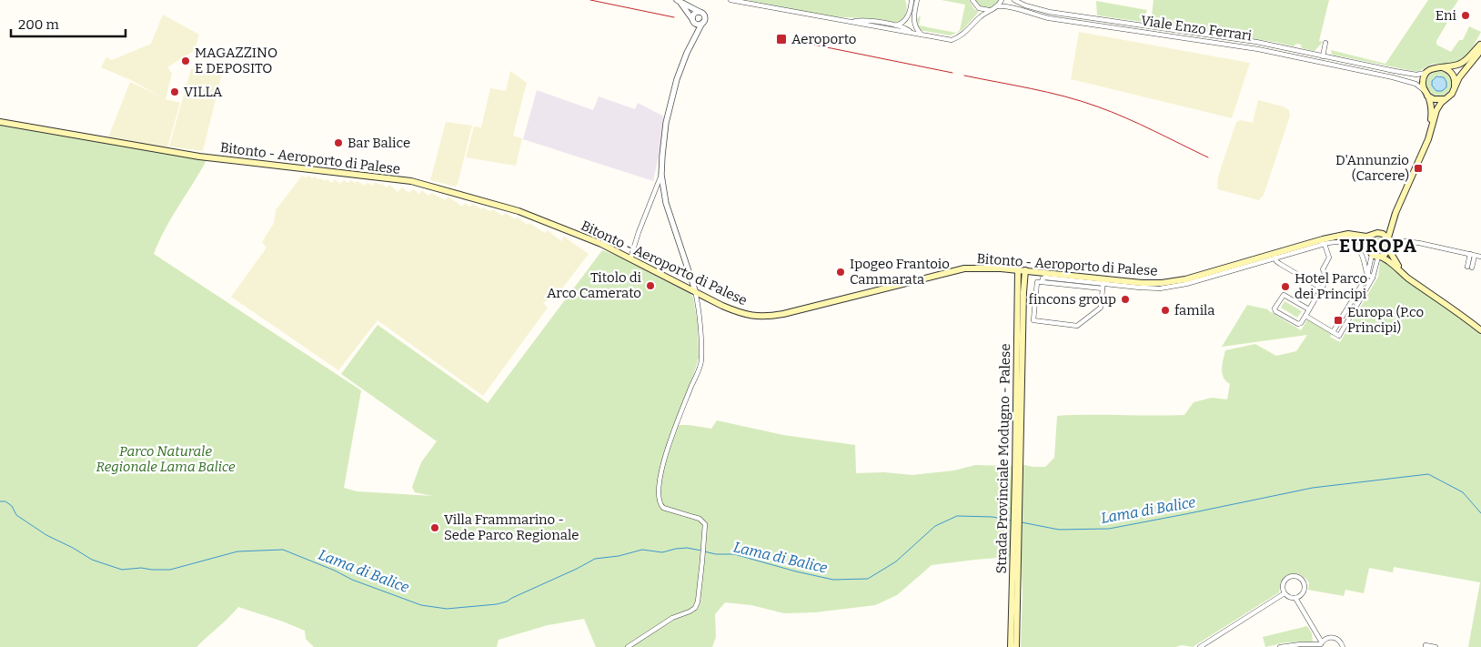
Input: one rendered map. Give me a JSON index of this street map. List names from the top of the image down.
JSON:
{
  "streets": {
    "main road": ["Bitonto - Aeroporto di Palese", "Strada Provinciale Modugno - Palese"],
    "street": ["Viale Enzo Ferrari"]
  },
  "crossings": [
    ["Bitonto - Aeroporto di Palese", "Strada Provinciale Modugno - Palese"]
  ],
  "districts": ["EUROPA"],
  "water": ["Lama di Balice"],
  "parks": ["Parco Naturale Regionale Lama Balice"],
  "places": {
    "other": [
      "Eni",
      "MAGAZZINO E DEPOSITO",
      "VILLA",
      "Bar Balice",
      "Ipogeo Frantoio Cammarata",
      "Titolo di Arco Camerato",
      "Hotel Parco dei Principi",
      "fincons group",
      "famila",
      "Villa Frammarino - Sede Parco Regionale"
    ],
    "transit": ["Aeroporto", "D'Annunzio (Carcere)", "Europa (P.co Principi)"]
  },
  "scale_bar": "200 m"
}
